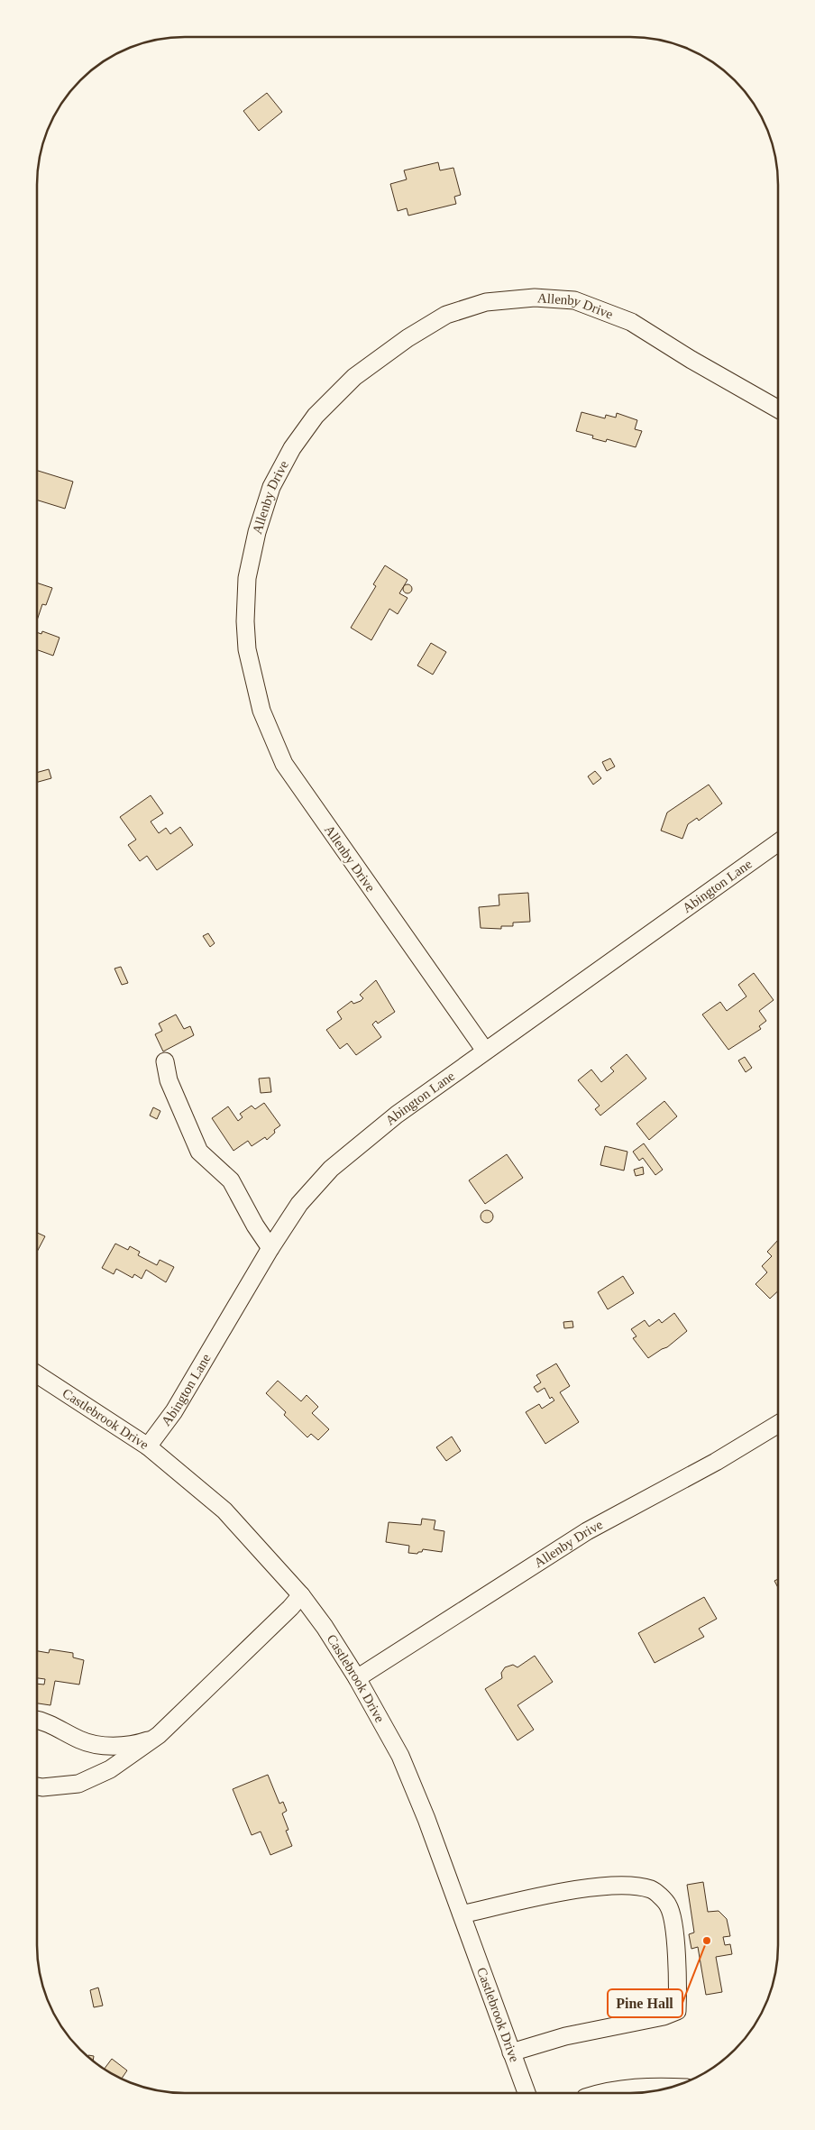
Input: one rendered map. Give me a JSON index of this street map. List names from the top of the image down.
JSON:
{
  "streets": {
    "street": ["Allenby Drive", "Abington Lane", "Castlebrook Drive"]
  },
  "crossings": [
    ["Allenby Drive", "Abington Lane"],
    ["Allenby Drive", "Castlebrook Drive"],
    ["Abington Lane", "Castlebrook Drive"]
  ],
  "places": ["Pine Hall"]
}
